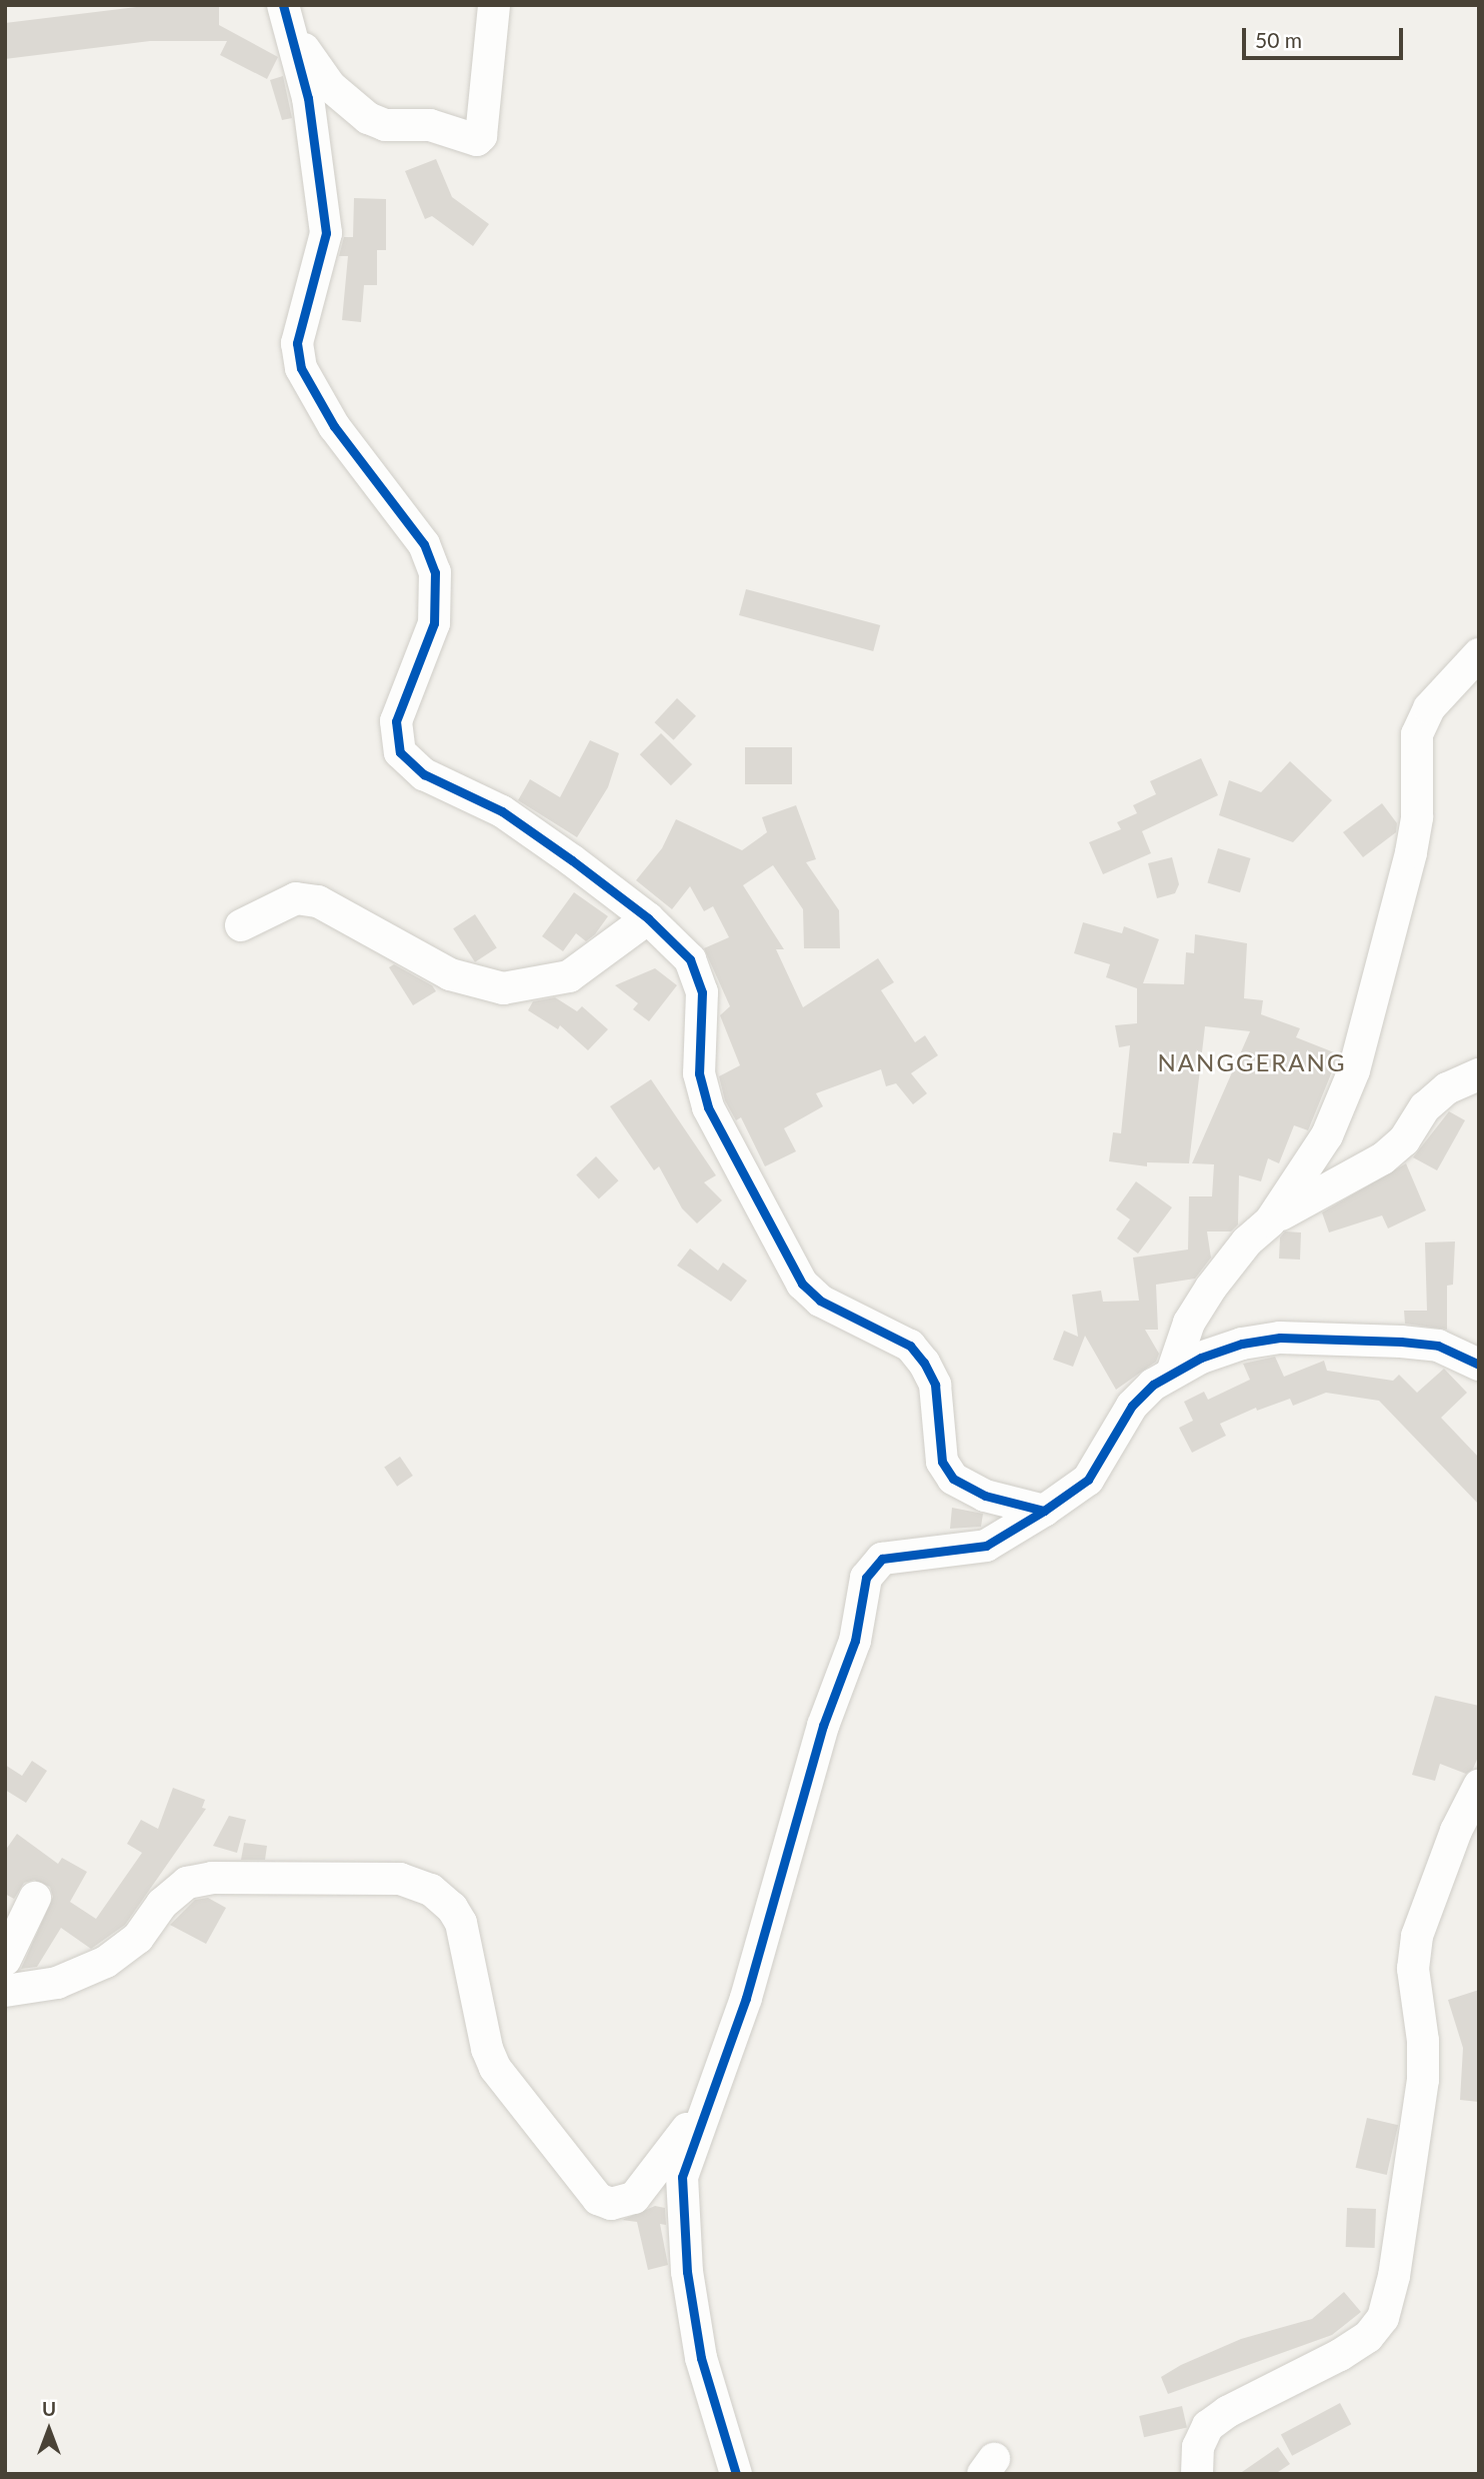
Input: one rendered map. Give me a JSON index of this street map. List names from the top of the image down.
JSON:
{
  "districts": ["NANGGERANG"],
  "scale_bar": "50 m",
  "north": "top"
}
